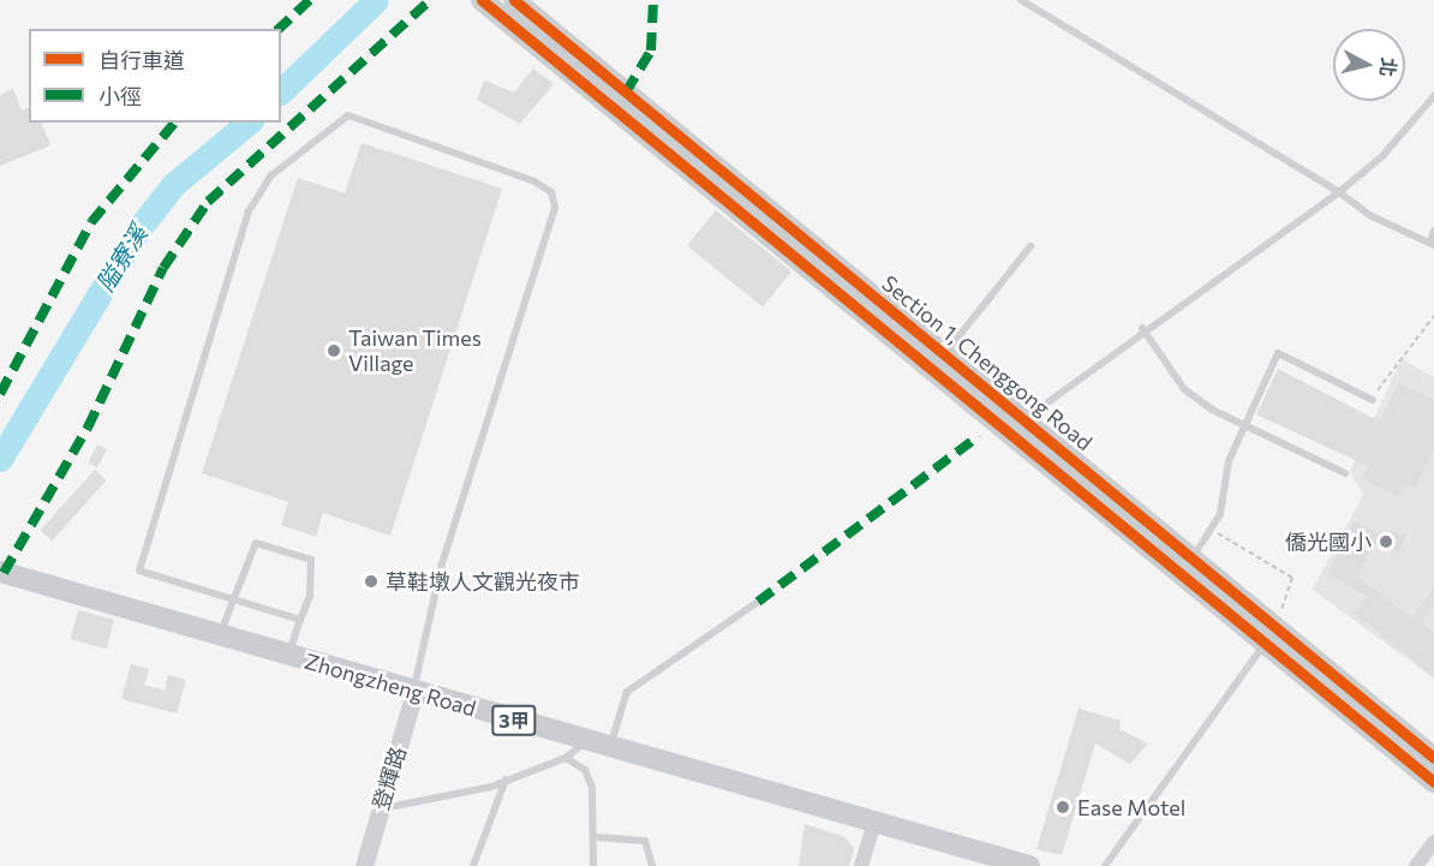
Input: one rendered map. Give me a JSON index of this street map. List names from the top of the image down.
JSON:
{
  "streets": {
    "main road": ["Section 1, Chenggong Road", "Zhongzheng Road", "3甲"],
    "street": ["登輝路"]
  },
  "crossings": [
    ["Zhongzheng Road", "登輝路"]
  ],
  "water": ["隘寮溪"],
  "places": [
    "Taiwan Times Village",
    "僑光國小",
    "草鞋墩人文觀光夜市",
    "Ease Motel"
  ],
  "legend": ["自行車道", "小徑"],
  "north": "right"
}
